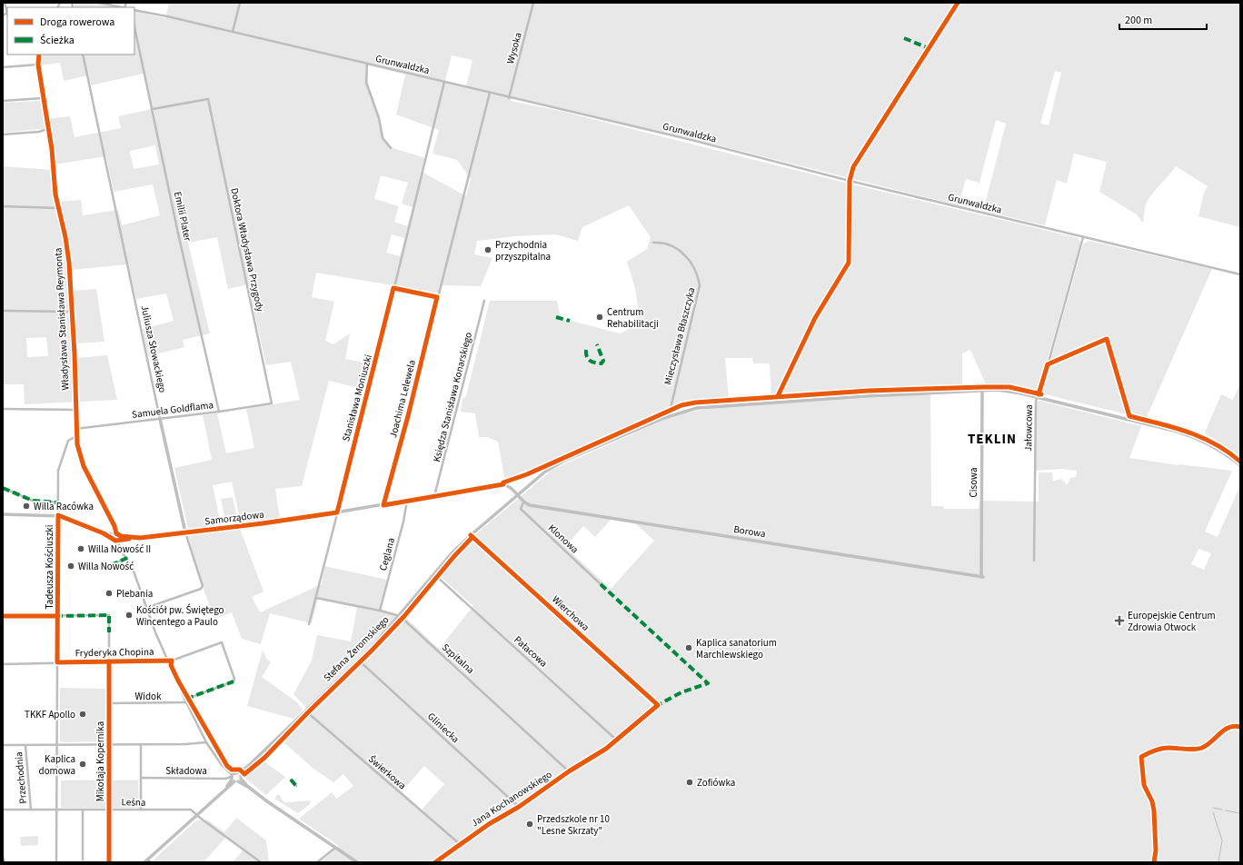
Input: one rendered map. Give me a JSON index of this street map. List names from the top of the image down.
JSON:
{
  "streets": {
    "street": [
      "Wysoka",
      "Grunwaldzka",
      "Emilii Plater",
      "Doktora Władysława Przygody",
      "Władysława Stanisława Reymonta",
      "Mieczysława Błaszczyka",
      "Juliusza Słowackiego",
      "Księdza Stanisława Konarskiego",
      "Stanisława Moniuszki",
      "Joachima Lelewela",
      "Samuela Goldflama",
      "Jałowcowa",
      "Cisowa",
      "Samorządowa",
      "Borowa",
      "Klonowa",
      "Ceglana",
      "Tadeusza Kościuszki",
      "Wierchowa",
      "Stefana Żeromskiego",
      "Pałacowa",
      "Fryderyka Chopina",
      "Szpitalna",
      "Widok",
      "Gliniecka",
      "Mikołaja Kopernika",
      "Składowa",
      "Świerkowa",
      "Przechodnia",
      "Jana Kochanowskiego",
      "Leśna"
    ]
  },
  "crossings": [
    ["Wysoka", "Grunwaldzka"],
    ["Grunwaldzka", "Stanisława Moniuszki"],
    ["Grunwaldzka", "Joachima Lelewela"],
    ["Grunwaldzka", "Jałowcowa"],
    ["Emilii Plater", "Doktora Władysława Przygody"],
    ["Emilii Plater", "Samuela Goldflama"],
    ["Doktora Władysława Przygody", "Samuela Goldflama"],
    ["Władysława Stanisława Reymonta", "Samuela Goldflama"],
    ["Władysława Stanisława Reymonta", "Tadeusza Kościuszki"],
    ["Mieczysława Błaszczyka", "Stefana Żeromskiego"],
    ["Juliusza Słowackiego", "Samuela Goldflama"],
    ["Juliusza Słowackiego", "Samorządowa"],
    ["Księdza Stanisława Konarskiego", "Samorządowa"],
    ["Stanisława Moniuszki", "Samorządowa"],
    ["Stanisława Moniuszki", "Szpitalna"],
    ["Joachima Lelewela", "Samorządowa"],
    ["Jałowcowa", "Stefana Żeromskiego"],
    ["Cisowa", "Borowa"],
    ["Cisowa", "Stefana Żeromskiego"],
    ["Samorządowa", "Ceglana"],
    ["Samorządowa", "Stefana Żeromskiego"],
    ["Borowa", "Klonowa"],
    ["Ceglana", "Szpitalna"],
    ["Tadeusza Kościuszki", "Fryderyka Chopina"],
    ["Tadeusza Kościuszki", "Mikołaja Kopernika"],
    ["Tadeusza Kościuszki", "Leśna"],
    ["Wierchowa", "Stefana Żeromskiego"],
    ["Stefana Żeromskiego", "Pałacowa"],
    ["Stefana Żeromskiego", "Szpitalna"],
    ["Stefana Żeromskiego", "Gliniecka"],
    ["Stefana Żeromskiego", "Składowa"],
    ["Stefana Żeromskiego", "Świerkowa"],
    ["Stefana Żeromskiego", "Leśna"],
    ["Pałacowa", "Jana Kochanowskiego"],
    ["Fryderyka Chopina", "Mikołaja Kopernika"],
    ["Szpitalna", "Jana Kochanowskiego"],
    ["Widok", "Mikołaja Kopernika"],
    ["Gliniecka", "Jana Kochanowskiego"],
    ["Mikołaja Kopernika", "Leśna"],
    ["Świerkowa", "Jana Kochanowskiego"],
    ["Przechodnia", "Leśna"]
  ],
  "districts": ["TEKLIN"],
  "places": {
    "other": [
      "Przychodnia przyszpitalna",
      "Centrum Rehabilitacji",
      "Willa Racówka",
      "Willa Nowość II",
      "Willa Nowość",
      "Plebania",
      "Kościół pw. Świętego Wincentego a Paulo",
      "Kaplica sanatorium Marchlewskiego",
      "TKKF Apollo",
      "Kaplica domowa",
      "Zofiówka",
      "Przedszkole nr 10 \"Lesne Skrzaty\""
    ],
    "health": ["Europejskie Centrum Zdrowia Otwock"]
  },
  "legend": ["Droga rowerowa", "Ścieżka"],
  "scale_bar": "200 m"
}
